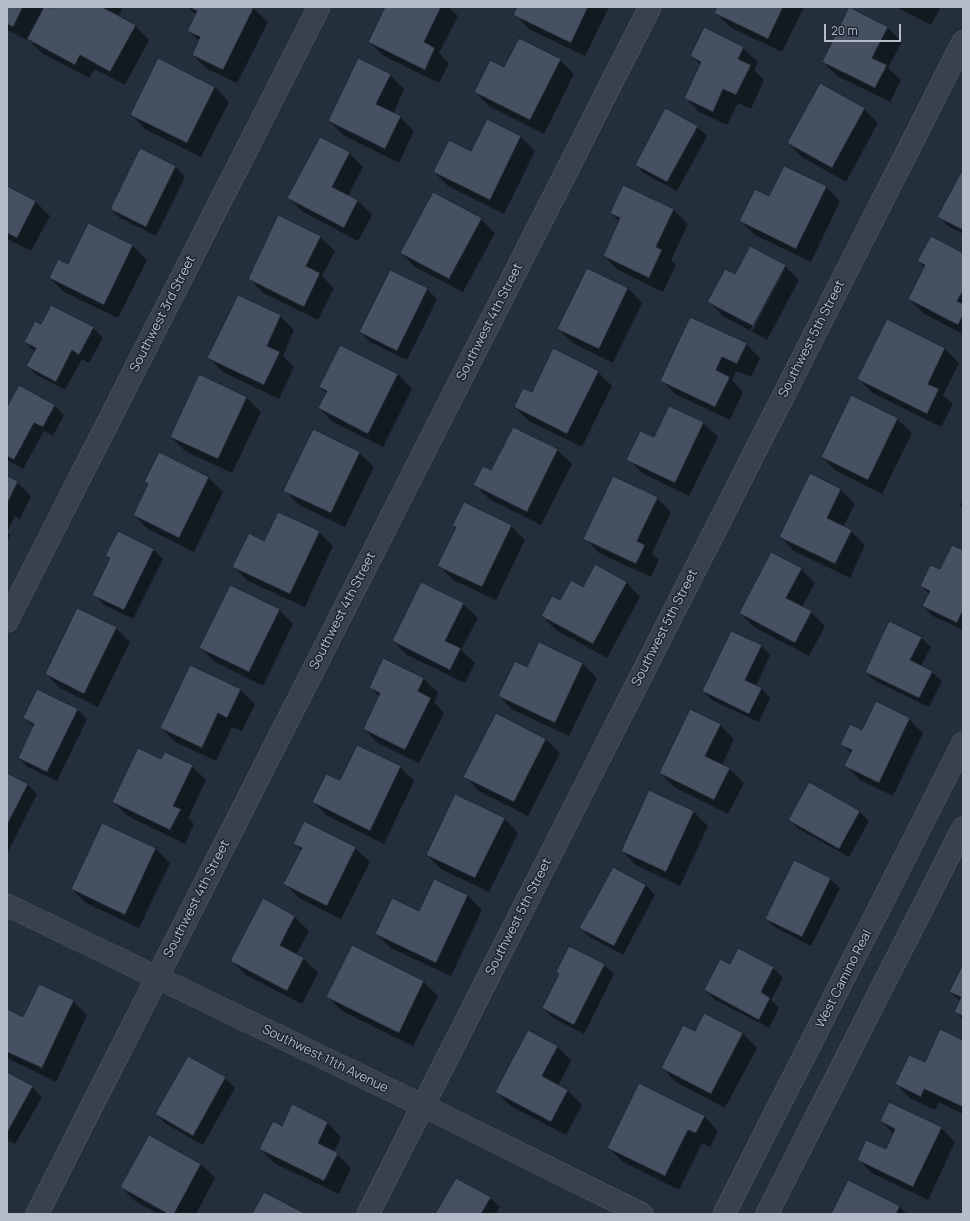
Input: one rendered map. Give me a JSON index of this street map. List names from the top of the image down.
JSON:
{
  "streets": {
    "street": [
      "Southwest 3rd Street",
      "Southwest 4th Street",
      "Southwest 5th Street",
      "West Camino Real",
      "Southwest 11th Avenue"
    ]
  },
  "crossings": [
    ["Southwest 4th Street", "Southwest 11th Avenue"],
    ["Southwest 5th Street", "Southwest 11th Avenue"]
  ],
  "scale_bar": "20 m"
}
